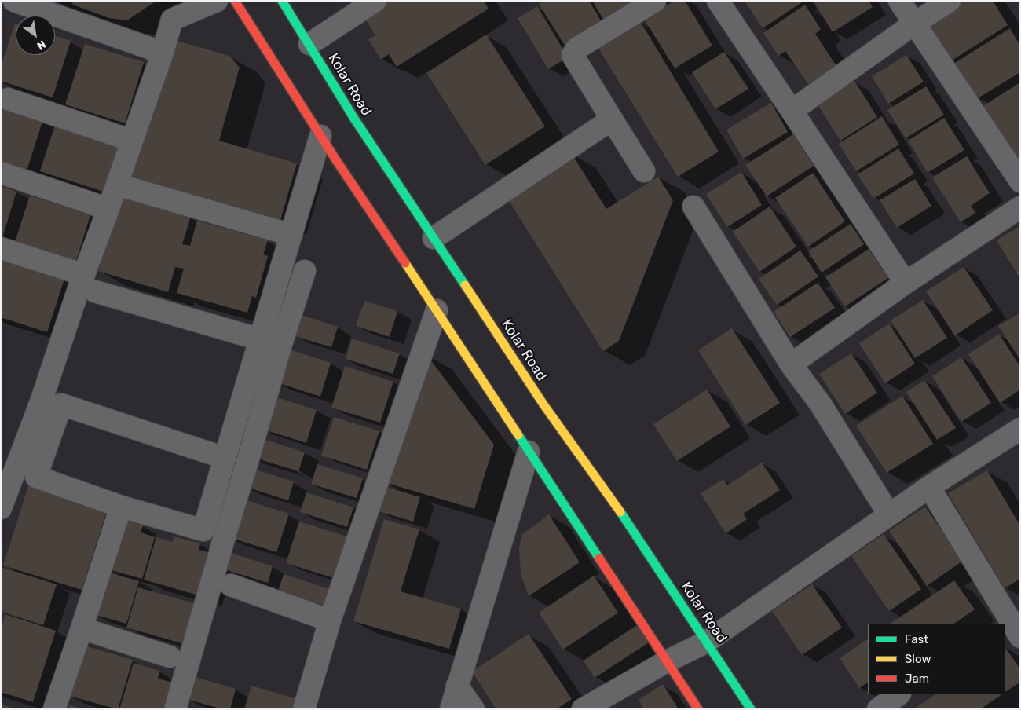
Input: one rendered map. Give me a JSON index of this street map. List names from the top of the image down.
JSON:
{
  "streets": {
    "main road": ["Kolar Road"]
  },
  "legend": ["Fast", "Slow", "Jam"],
  "north": "bottom right"
}
